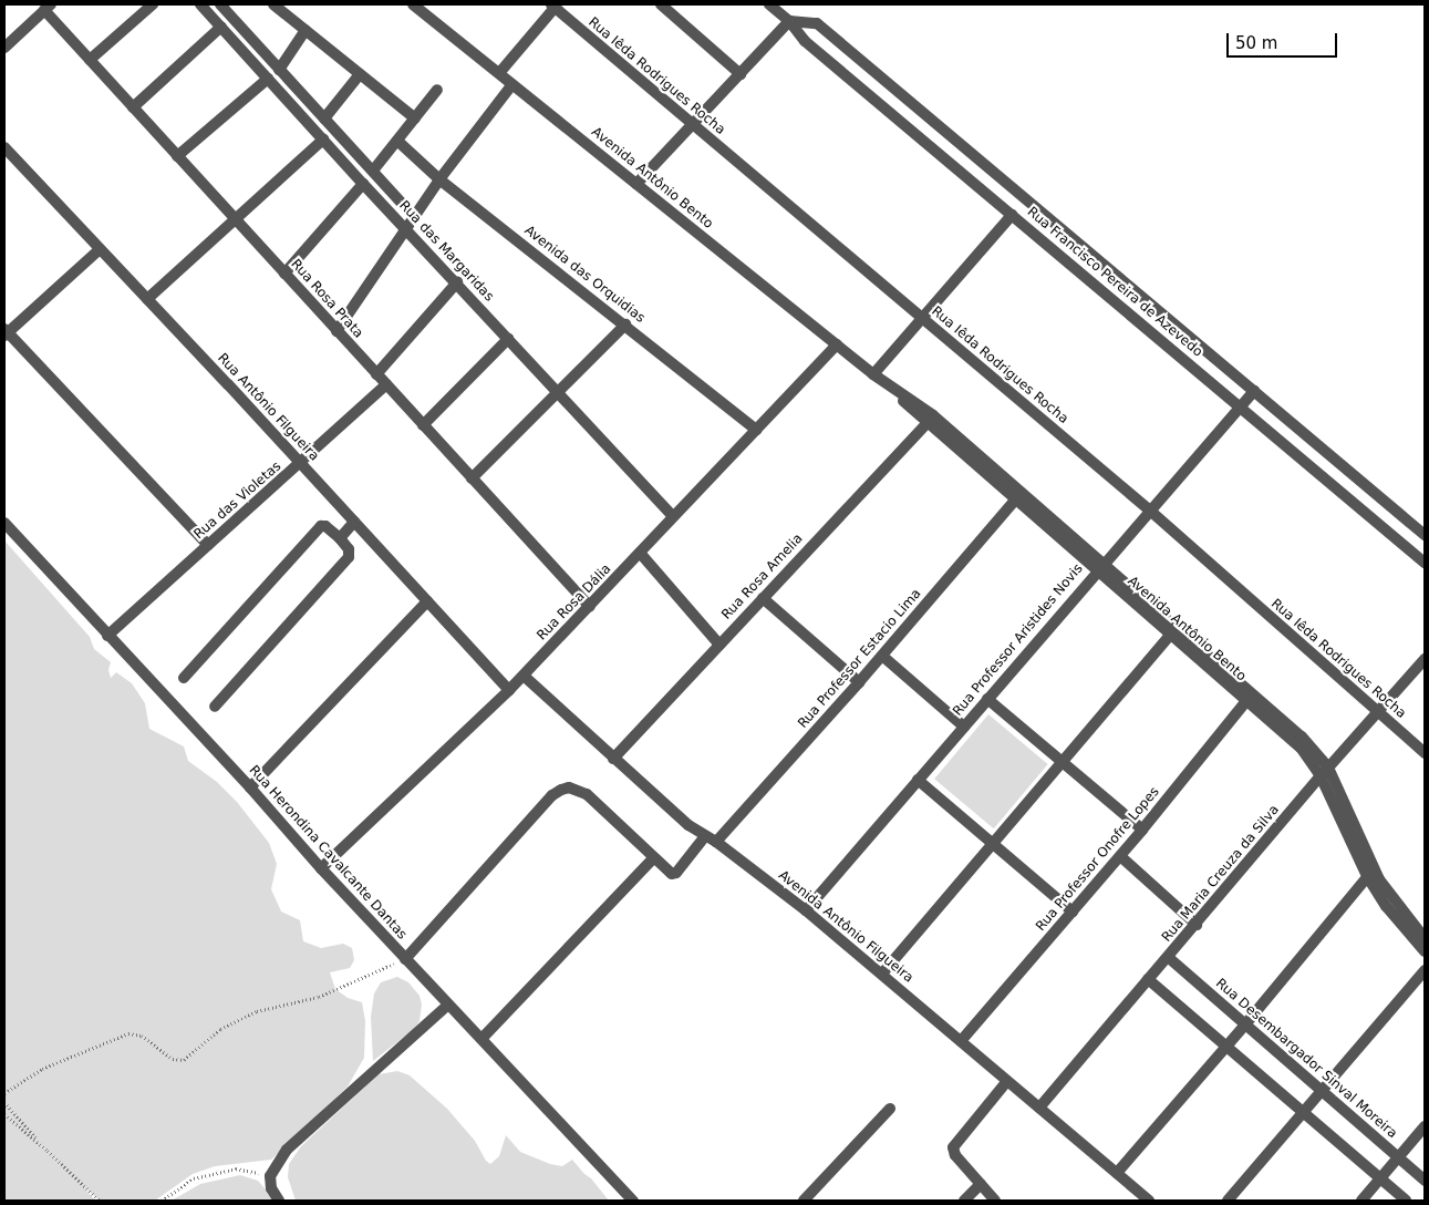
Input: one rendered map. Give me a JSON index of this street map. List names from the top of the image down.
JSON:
{
  "streets": {
    "street": [
      "Rua Iêda Rodrigues Rocha",
      "Avenida Antônio Bento",
      "Rua das Margaridas",
      "Avenida das Orquidias",
      "Rua Francisco Pereira de Azevedo",
      "Rua Rosa Prata",
      "Rua Antônio Filgueira",
      "Rua das Violetas",
      "Rua Rosa Amelia",
      "Rua Rosa Dália",
      "Rua Professor Aristides Novis",
      "Rua Professor Estacio Lima",
      "Rua Herondina Cavalcante Dantas",
      "Rua Professor Onofre Lopes",
      "Rua Maria Creuza da Silva",
      "Avenida Antônio Filgueira",
      "Rua Desembargador Sinval Moreira"
    ]
  },
  "crossings": [
    ["Rua Iêda Rodrigues Rocha", "Rua Professor Aristides Novis"],
    ["Rua Iêda Rodrigues Rocha", "Rua Maria Creuza da Silva"],
    ["Avenida Antônio Bento", "Rua Rosa Amelia"],
    ["Avenida Antônio Bento", "Rua Rosa Dália"],
    ["Avenida Antônio Bento", "Rua Professor Aristides Novis"],
    ["Avenida Antônio Bento", "Rua Professor Estacio Lima"],
    ["Avenida Antônio Bento", "Rua Professor Onofre Lopes"],
    ["Avenida Antônio Bento", "Rua Maria Creuza da Silva"],
    ["Rua das Margaridas", "Rua Rosa Dália"],
    ["Avenida das Orquidias", "Rua Rosa Dália"],
    ["Rua Francisco Pereira de Azevedo", "Rua Professor Aristides Novis"],
    ["Rua Rosa Prata", "Rua das Violetas"],
    ["Rua Rosa Prata", "Rua Rosa Dália"],
    ["Rua Antônio Filgueira", "Rua das Violetas"],
    ["Rua Antônio Filgueira", "Rua Rosa Dália"],
    ["Rua das Violetas", "Rua Herondina Cavalcante Dantas"],
    ["Rua Rosa Amelia", "Avenida Antônio Filgueira"],
    ["Rua Rosa Dália", "Rua Herondina Cavalcante Dantas"],
    ["Rua Rosa Dália", "Avenida Antônio Filgueira"],
    ["Rua Professor Aristides Novis", "Avenida Antônio Filgueira"],
    ["Rua Professor Estacio Lima", "Avenida Antônio Filgueira"],
    ["Rua Professor Onofre Lopes", "Avenida Antônio Filgueira"],
    ["Rua Maria Creuza da Silva", "Avenida Antônio Filgueira"],
    ["Rua Maria Creuza da Silva", "Rua Desembargador Sinval Moreira"]
  ],
  "scale_bar": "50 m"
}
